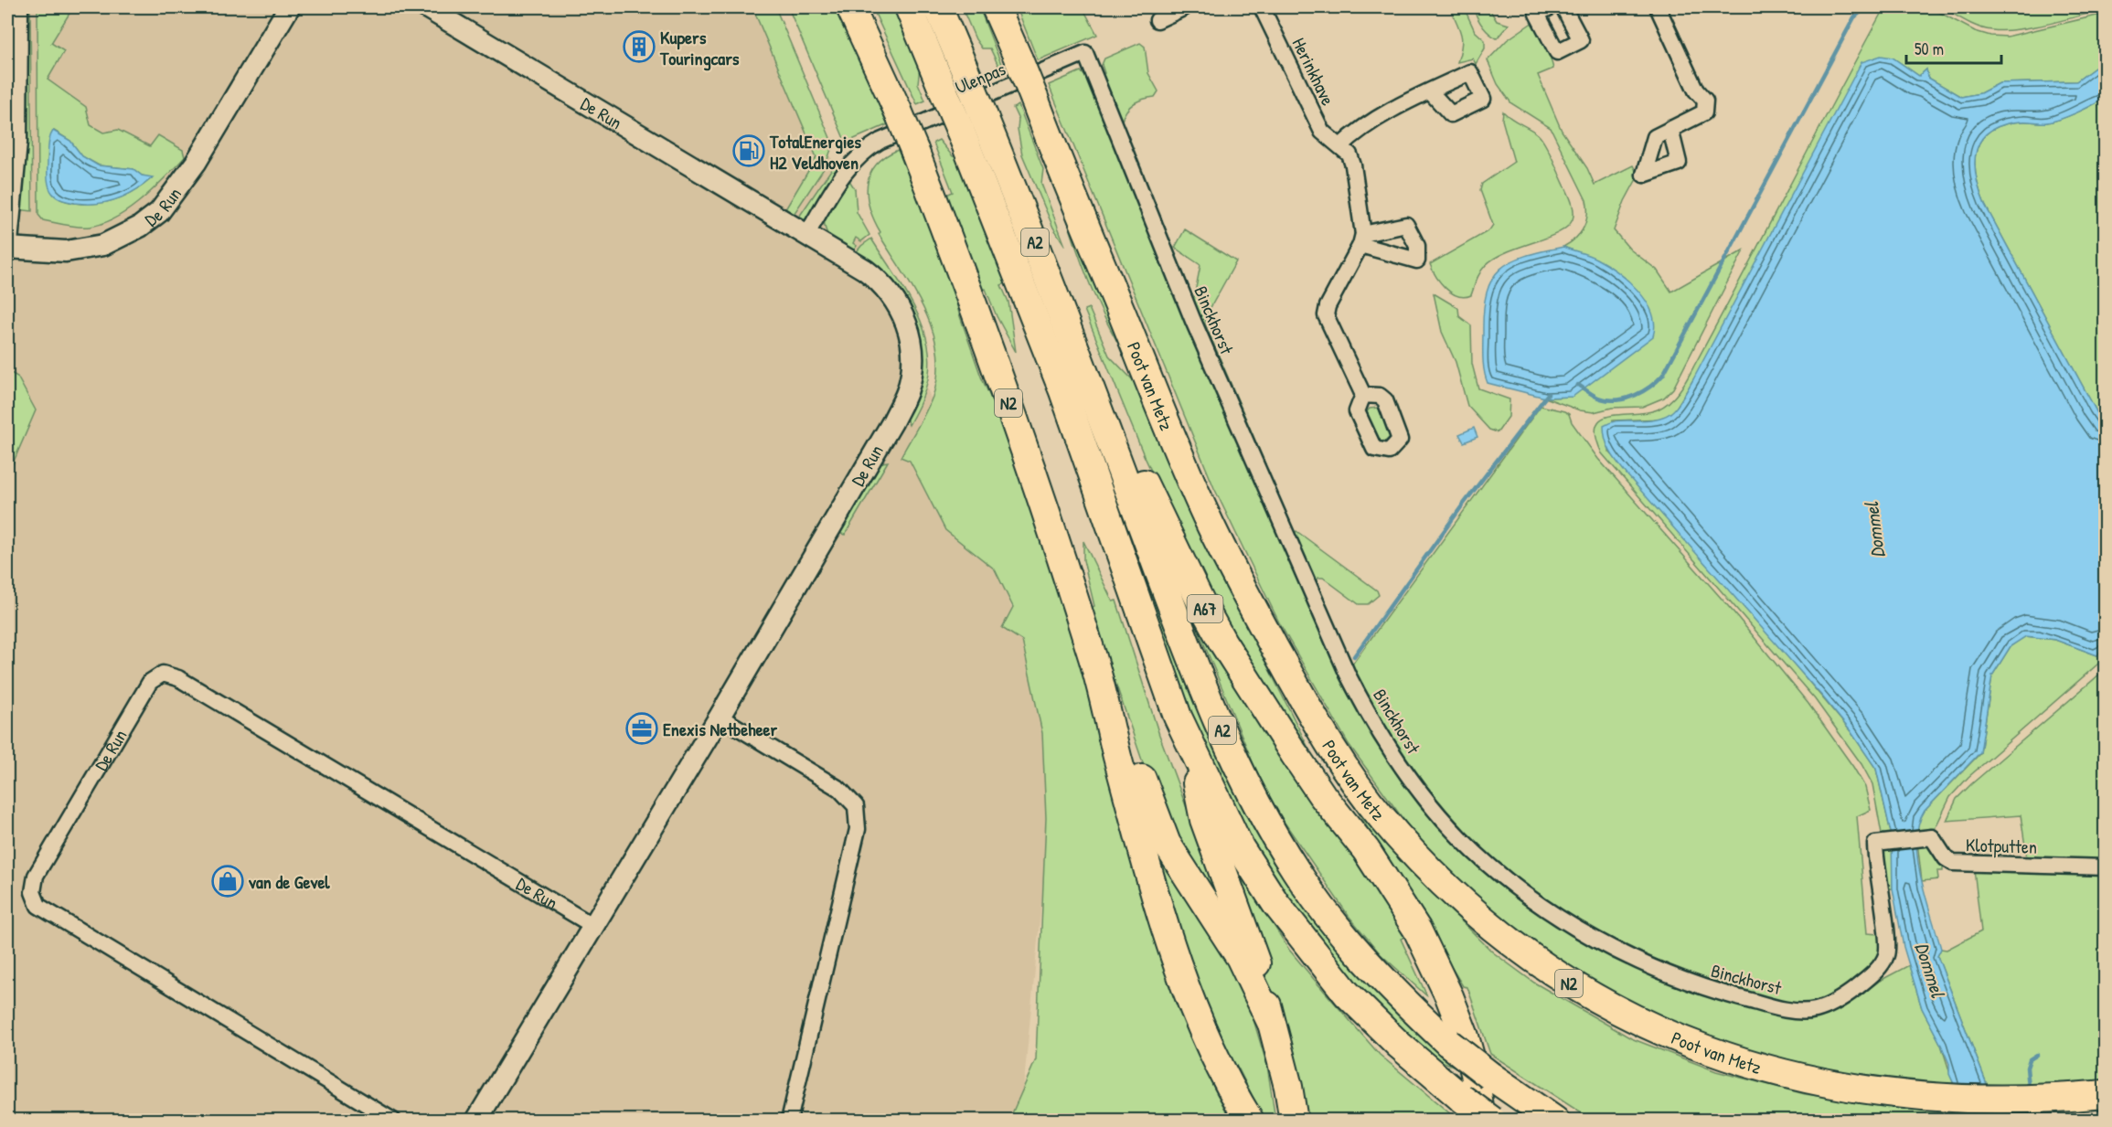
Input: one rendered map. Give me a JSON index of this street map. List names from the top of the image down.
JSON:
{
  "streets": {
    "highway": [
      "A2",
      "Poot van Metz",
      "N2",
      "A67"
    ],
    "street": [
      "Herinkhave",
      "Ulenpas",
      "De Run",
      "Binckhorst",
      "Klotputten"
    ]
  },
  "crossings": [
    ["Ulenpas", "De Run"],
    ["Ulenpas", "Binckhorst"],
    ["A2", "N2"],
    ["A2", "A67"],
    ["Binckhorst", "Klotputten"],
    ["Poot van Metz", "A67"]
  ],
  "water": ["Dommel"],
  "places": {
    "building": ["Kupers Touringcars"],
    "fuel station": ["TotalEnergies H2 Veldhoven"],
    "office": ["Enexis Netbeheer"],
    "shop": ["van de Gevel"]
  },
  "scale_bar": "50 m"
}
